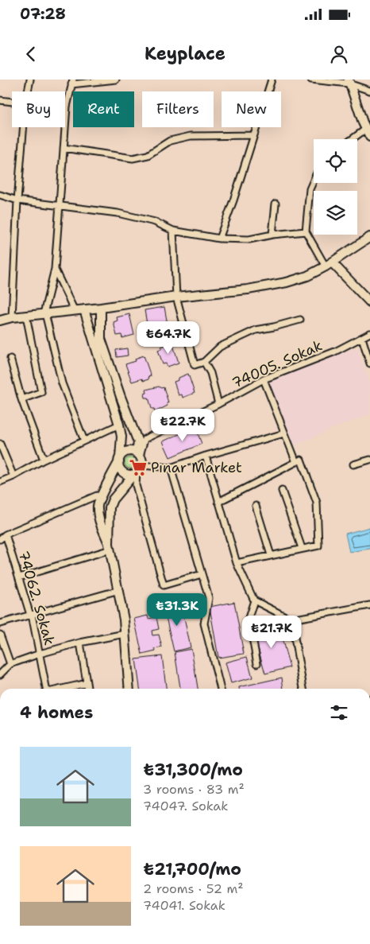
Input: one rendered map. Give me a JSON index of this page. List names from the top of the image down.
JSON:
{
  "streets": {
    "street": ["74005. Sokak", "74062. Sokak"]
  },
  "places": {
    "supermarket": ["Pınar Market"]
  },
  "page": {
    "status": "07:28",
    "header": "Keyplace",
    "chip": [
      "Buy",
      "Rent",
      "Filters",
      "New"
    ],
    "price": [
      "₺64.7K",
      "₺22.7K",
      "₺31.3K",
      "₺21.7K"
    ],
    "heading": "4 homes",
    "list": [
      {
        "name": "₺31,300/mo",
        "note": "3 rooms · 83 m² · 74047. Sokak"
      },
      {
        "name": "₺21,700/mo",
        "note": "2 rooms · 52 m² · 74041. Sokak"
      }
    ]
  }
}
